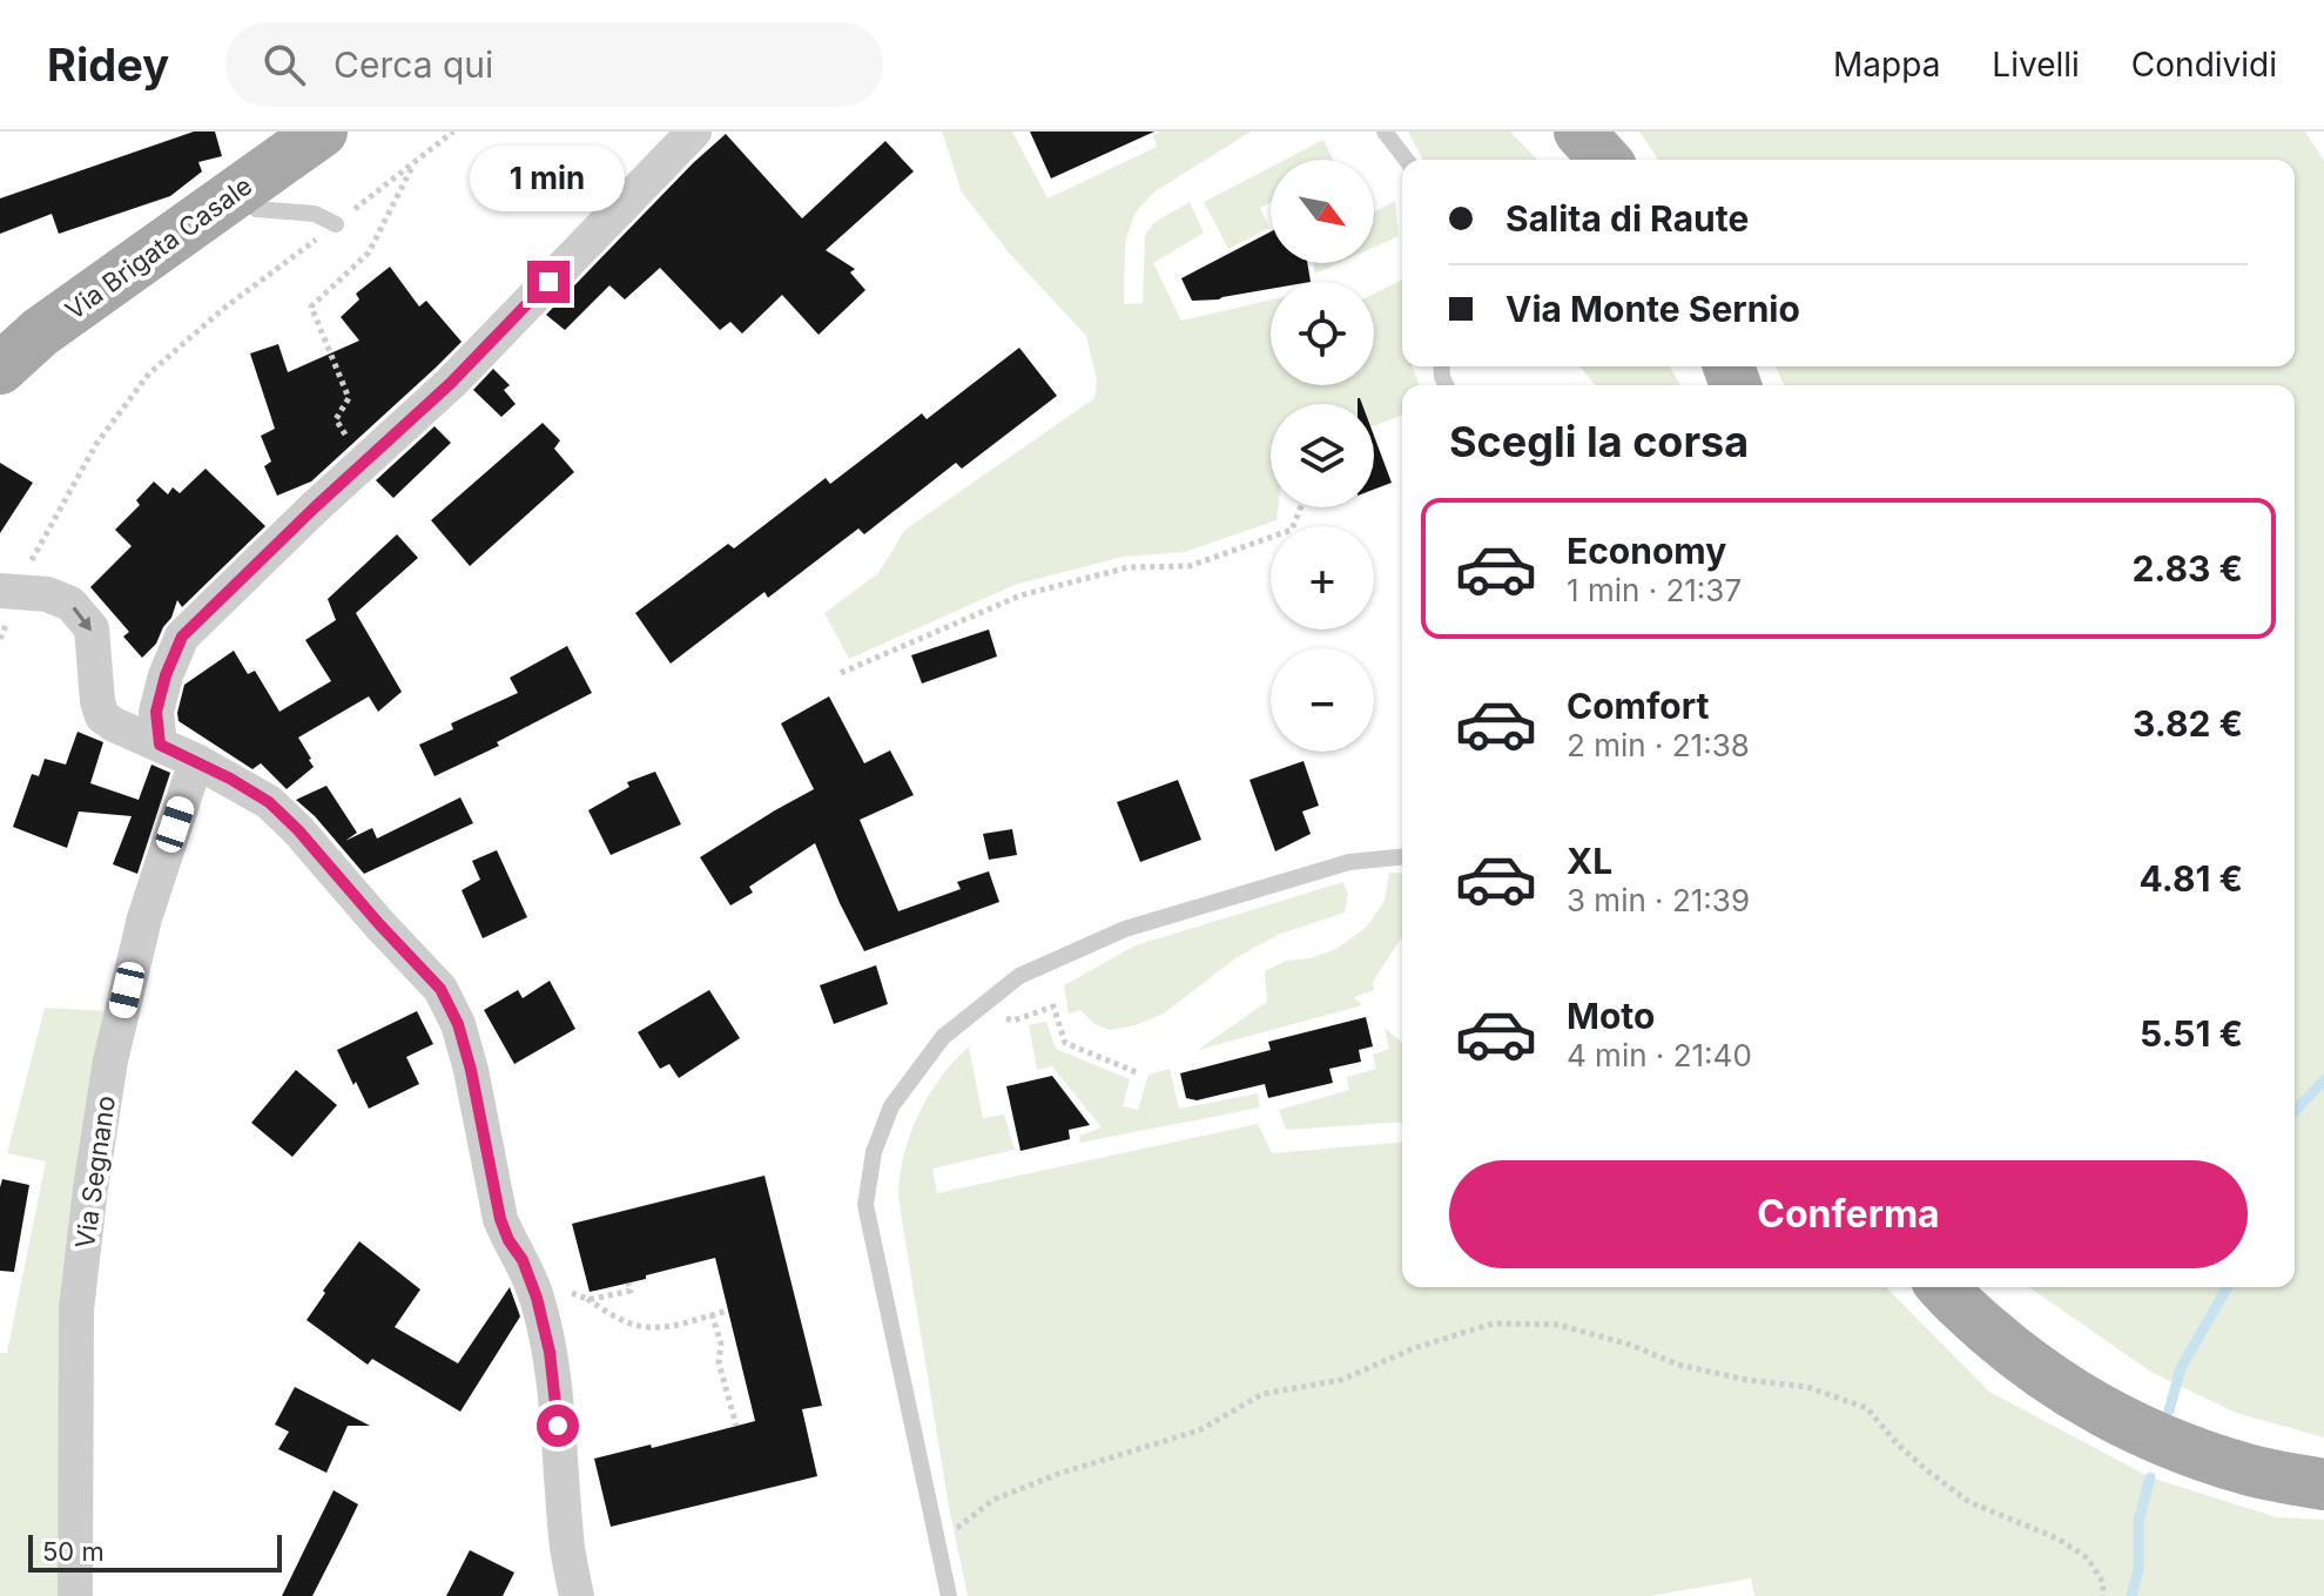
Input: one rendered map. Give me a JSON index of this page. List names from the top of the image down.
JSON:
{
  "streets": {
    "main road": ["Via Brigata Casale"],
    "street": ["Via Segnano"]
  },
  "scale_bar": "50 m",
  "north": "bottom right",
  "page": {
    "header": "Ridey",
    "search": "Cerca qui",
    "nav": ["Mappa", "Livelli", "Condividi"],
    "bubble": "1 min",
    "map_buttons": ["+", "−"],
    "banner": ["Salita di Raute", "Via Monte Sernio"],
    "heading": "Scegli la corsa",
    "list": [
      {
        "name": "Economy",
        "note": "1 min · 21:37",
        "value": "2.83 €"
      },
      {
        "name": "Comfort",
        "note": "2 min · 21:38",
        "value": "3.82 €"
      },
      {
        "name": "XL",
        "note": "3 min · 21:39",
        "value": "4.81 €"
      },
      {
        "name": "Moto",
        "note": "4 min · 21:40",
        "value": "5.51 €"
      }
    ],
    "buttons": "Conferma",
    "scale": "50 m"
  }
}
